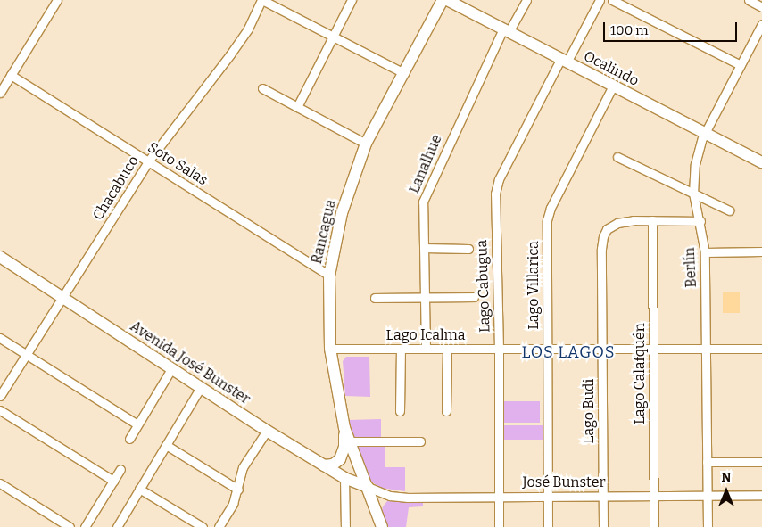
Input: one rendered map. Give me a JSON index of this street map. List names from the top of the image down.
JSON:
{
  "streets": {
    "main road": ["Ocalindo", "Rancagua", "Avenida José Bunster"],
    "street": [
      "Soto Salas",
      "Lanalhue",
      "Chacabuco",
      "Berlín",
      "Lago Villarica",
      "Lago Cabugua",
      "Lago Icalma",
      "Lago Calafquén",
      "Lago Budi",
      "José Bunster"
    ]
  },
  "crossings": [
    ["Ocalindo", "Lanalhue"],
    ["Ocalindo", "Berlín"],
    ["Ocalindo", "Lago Villarica"],
    ["Ocalindo", "Lago Cabugua"],
    ["Soto Salas", "Chacabuco"],
    ["Soto Salas", "Rancagua"],
    ["Lanalhue", "Lago Icalma"],
    ["Chacabuco", "Avenida José Bunster"],
    ["Rancagua", "Lago Icalma"],
    ["Rancagua", "Avenida José Bunster"],
    ["Rancagua", "José Bunster"],
    ["Berlín", "Lago Icalma"],
    ["Berlín", "José Bunster"],
    ["Lago Villarica", "Lago Icalma"],
    ["Lago Villarica", "José Bunster"],
    ["Lago Cabugua", "Lago Icalma"],
    ["Lago Cabugua", "José Bunster"],
    ["Lago Icalma", "Lago Calafquén"],
    ["Lago Icalma", "Lago Budi"],
    ["Avenida José Bunster", "José Bunster"],
    ["Lago Calafquén", "Lago Budi"],
    ["Lago Calafquén", "José Bunster"],
    ["Lago Budi", "José Bunster"]
  ],
  "districts": ["LOS LAGOS"],
  "scale_bar": "100 m",
  "north": "top"
}
